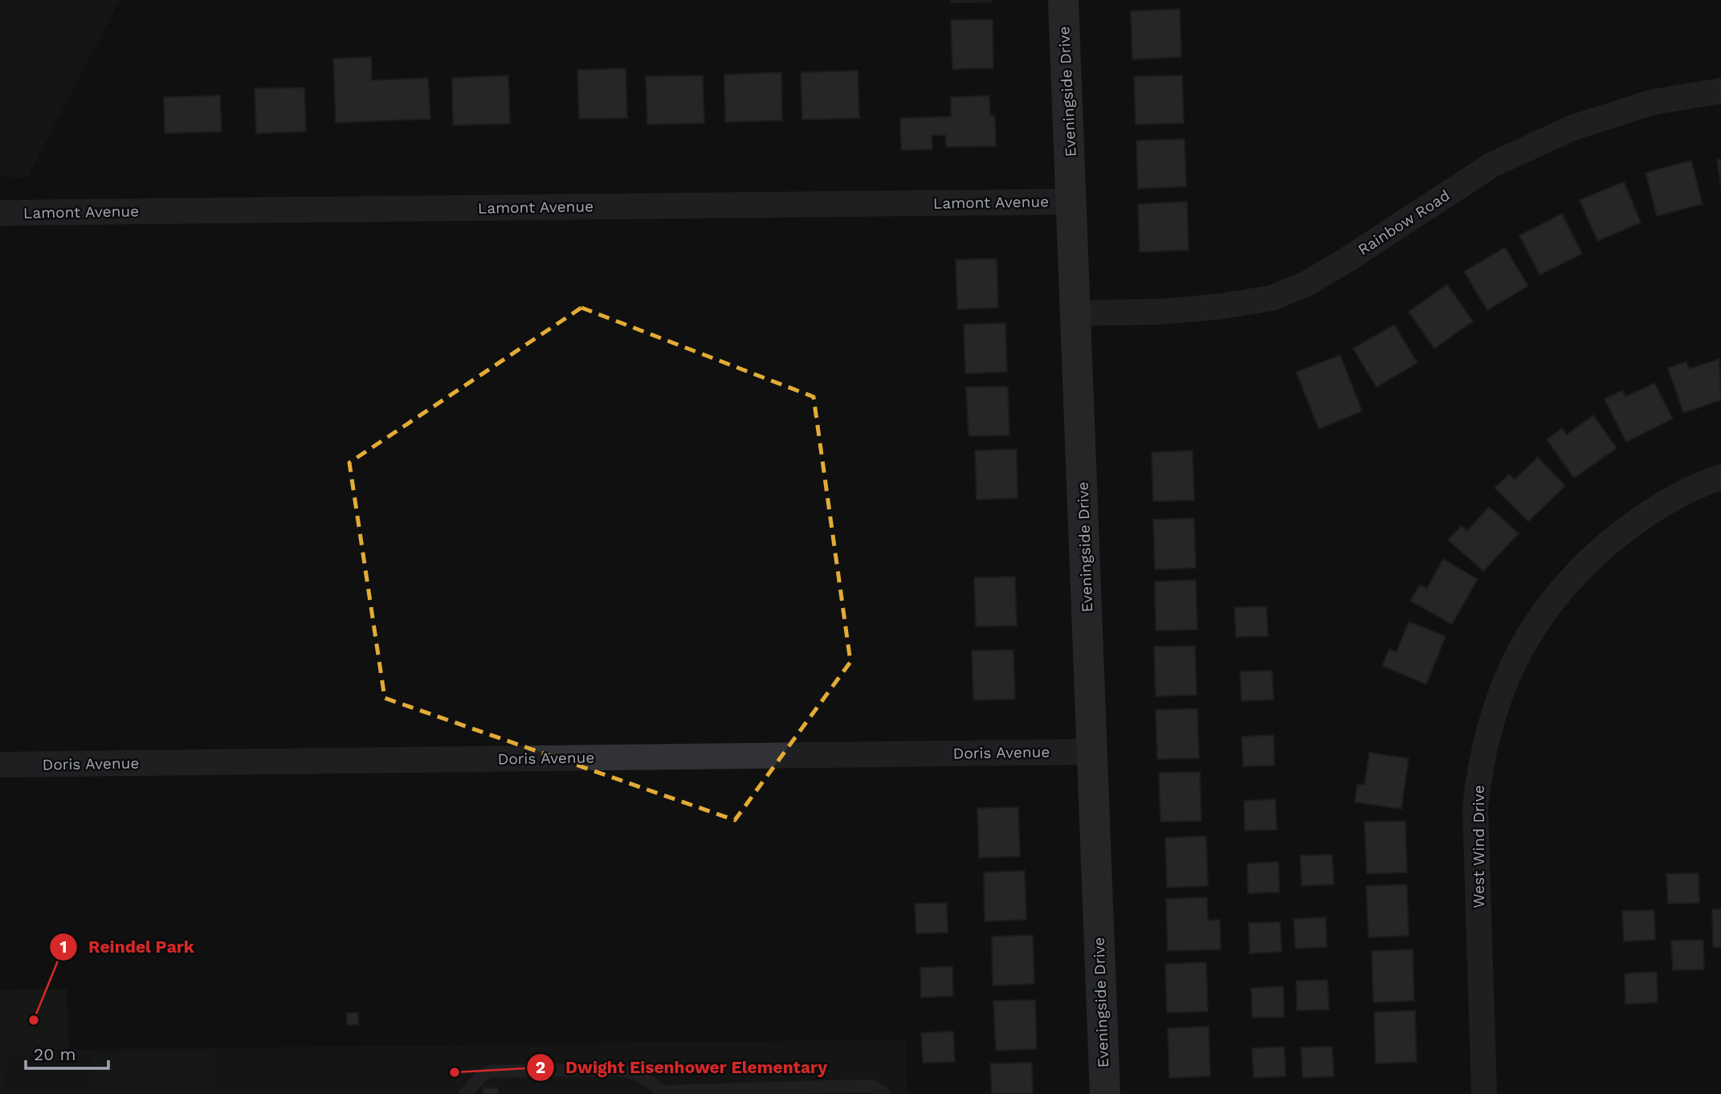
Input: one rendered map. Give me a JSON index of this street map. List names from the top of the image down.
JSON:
{
  "streets": {
    "street": [
      "Eveningside Drive",
      "Lamont Avenue",
      "Rainbow Road",
      "Doris Avenue",
      "West Wind Drive"
    ]
  },
  "crossings": [
    ["Eveningside Drive", "Lamont Avenue"],
    ["Eveningside Drive", "Rainbow Road"],
    ["Eveningside Drive", "Doris Avenue"]
  ],
  "places": ["Reindel Park", "Dwight Eisenhower Elementary"],
  "scale_bar": "20 m"
}
